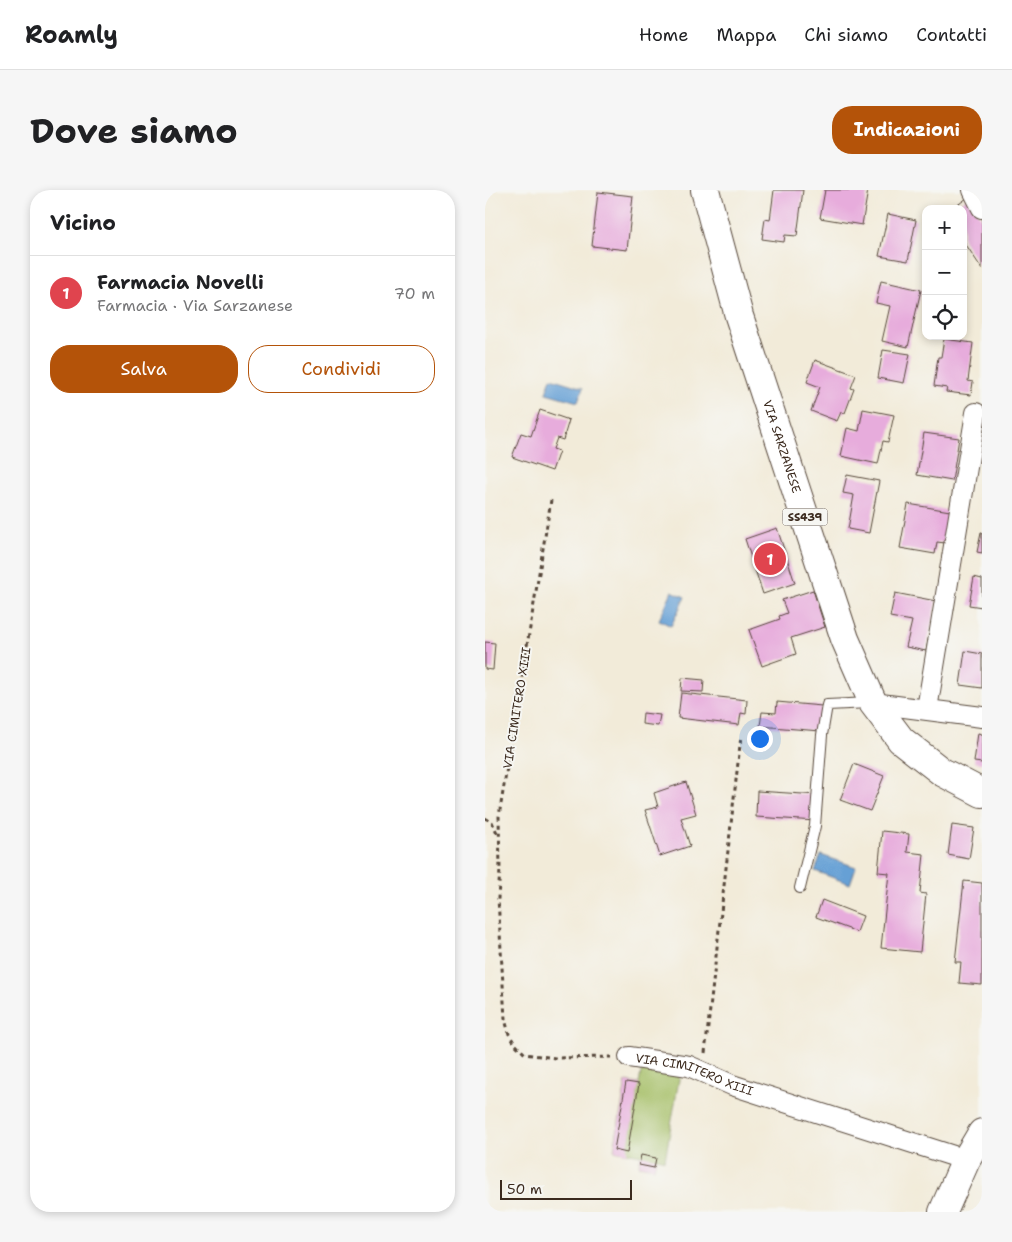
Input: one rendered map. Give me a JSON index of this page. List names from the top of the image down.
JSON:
{
  "streets": {
    "main road": ["VIA SARZANESE", "SS439"],
    "street": ["VIA CIMITERO XIII"]
  },
  "scale_bar": "50 m",
  "page": {
    "header": "Roamly",
    "nav": [
      "Home",
      "Mappa",
      "Chi siamo",
      "Contatti"
    ],
    "buttons": [
      "Indicazioni",
      ["Salva", "Condividi"]
    ],
    "title": "Dove siamo",
    "heading": "Vicino",
    "map_buttons": ["+", "−"],
    "list": [
      {
        "mark": "1",
        "name": "Farmacia Novelli",
        "note": "Farmacia · Via Sarzanese",
        "value": "70 m"
      }
    ],
    "pins": "1",
    "scale": "50 m"
  }
}
